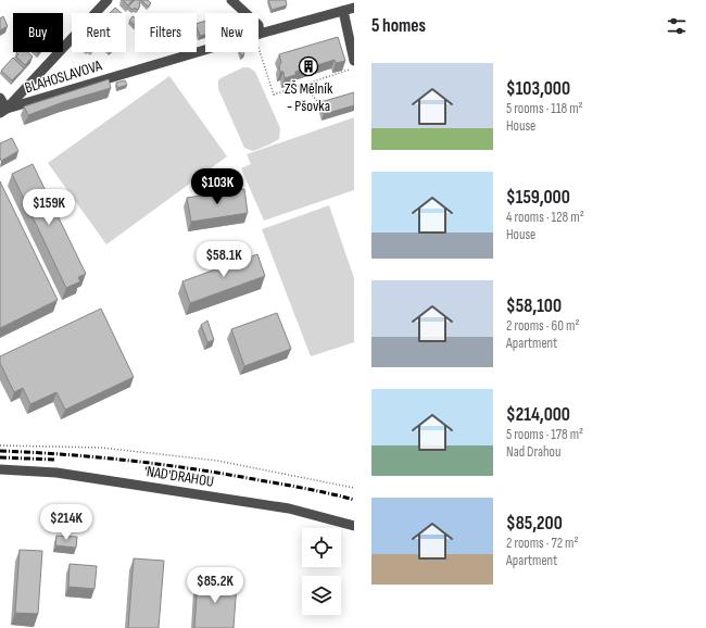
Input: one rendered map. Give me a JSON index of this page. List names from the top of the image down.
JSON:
{
  "streets": {
    "street": ["BLAHOSLAVOVA", "NAD DRAHOU"]
  },
  "places": {
    "building": ["ZŠ Mělník - Pšovka"]
  },
  "page": {
    "heading": "5 homes",
    "chip": [
      "Buy",
      "Rent",
      "Filters",
      "New"
    ],
    "list": [
      {
        "name": "$103,000",
        "note": "5 rooms · 118 m² · House"
      },
      {
        "name": "$159,000",
        "note": "4 rooms · 128 m² · House"
      },
      {
        "name": "$58,100",
        "note": "2 rooms · 60 m² · Apartment"
      },
      {
        "name": "$214,000",
        "note": "5 rooms · 178 m² · Nad Drahou"
      },
      {
        "name": "$85,200",
        "note": "2 rooms · 72 m² · Apartment"
      }
    ],
    "price": [
      "$103K",
      "$159K",
      "$58.1K",
      "$214K",
      "$85.2K"
    ]
  }
}
